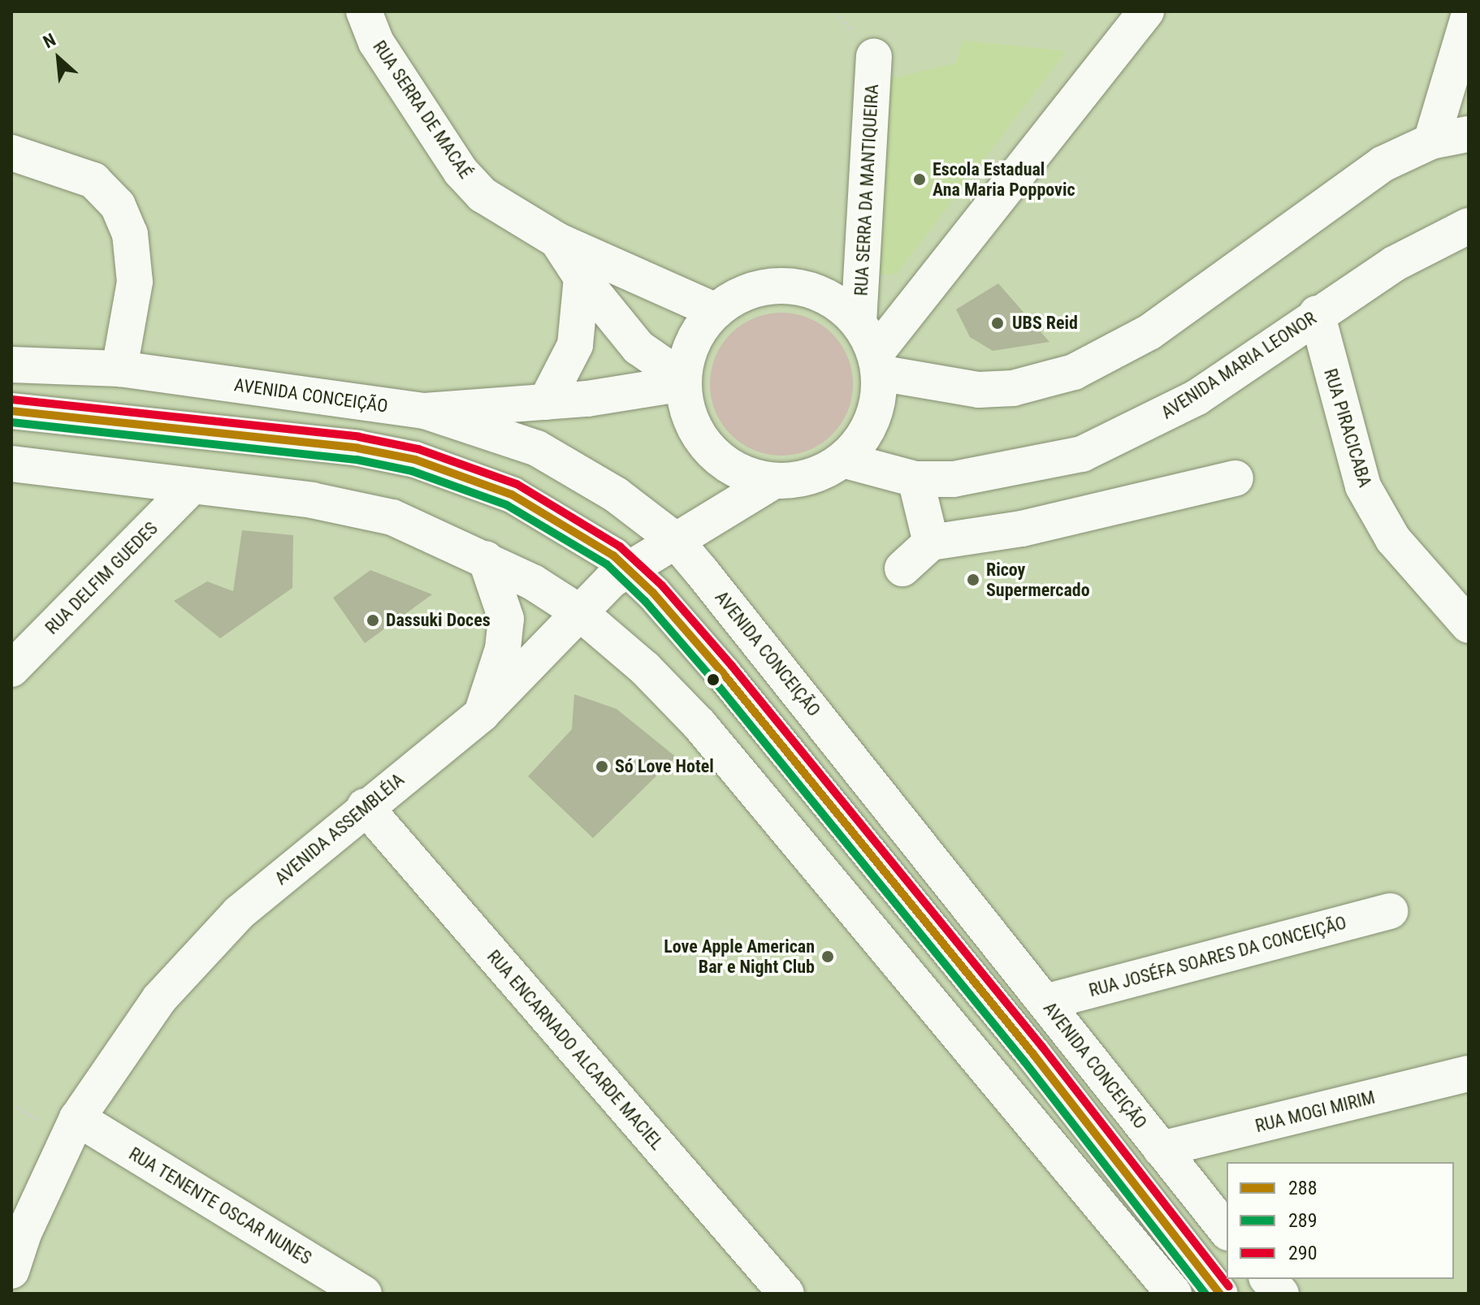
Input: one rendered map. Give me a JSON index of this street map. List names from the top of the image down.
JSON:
{
  "streets": {
    "street": [
      "RUA SERRA DE MACAÉ",
      "RUA SERRA DA MANTIQUEIRA",
      "AVENIDA MARIA LEONOR",
      "AVENIDA CONCEIÇÃO",
      "RUA PIRACICABA",
      "RUA DELFIM GUEDES",
      "AVENIDA ASSEMBLÉIA",
      "RUA JOSÉFA SOARES DA CONCEIÇÃO",
      "RUA ENCARNADO ALCARDE MACIEL",
      "RUA MOGI MIRIM",
      "RUA TENENTE OSCAR NUNES"
    ]
  },
  "crossings": [
    ["RUA SERRA DE MACAÉ", "RUA SERRA DA MANTIQUEIRA"],
    ["RUA SERRA DE MACAÉ", "AVENIDA MARIA LEONOR"],
    ["RUA SERRA DE MACAÉ", "AVENIDA ASSEMBLÉIA"],
    ["RUA SERRA DA MANTIQUEIRA", "AVENIDA MARIA LEONOR"],
    ["RUA SERRA DA MANTIQUEIRA", "AVENIDA ASSEMBLÉIA"],
    ["AVENIDA MARIA LEONOR", "RUA PIRACICABA"],
    ["AVENIDA MARIA LEONOR", "AVENIDA ASSEMBLÉIA"],
    ["AVENIDA CONCEIÇÃO", "AVENIDA ASSEMBLÉIA"],
    ["AVENIDA CONCEIÇÃO", "RUA JOSÉFA SOARES DA CONCEIÇÃO"],
    ["AVENIDA CONCEIÇÃO", "RUA MOGI MIRIM"],
    ["AVENIDA ASSEMBLÉIA", "RUA ENCARNADO ALCARDE MACIEL"],
    ["AVENIDA ASSEMBLÉIA", "RUA TENENTE OSCAR NUNES"]
  ],
  "places": [
    "Escola Estadual Ana Maria Poppovic",
    "UBS Reid",
    "Ricoy Supermercado",
    "Dassuki Doces",
    "Só Love Hotel",
    "Love Apple American Bar e Night Club"
  ],
  "lines": ["transit line 290", "transit line 288", "transit line 289"],
  "legend": ["288", "289", "290"],
  "north": "top left"
}
